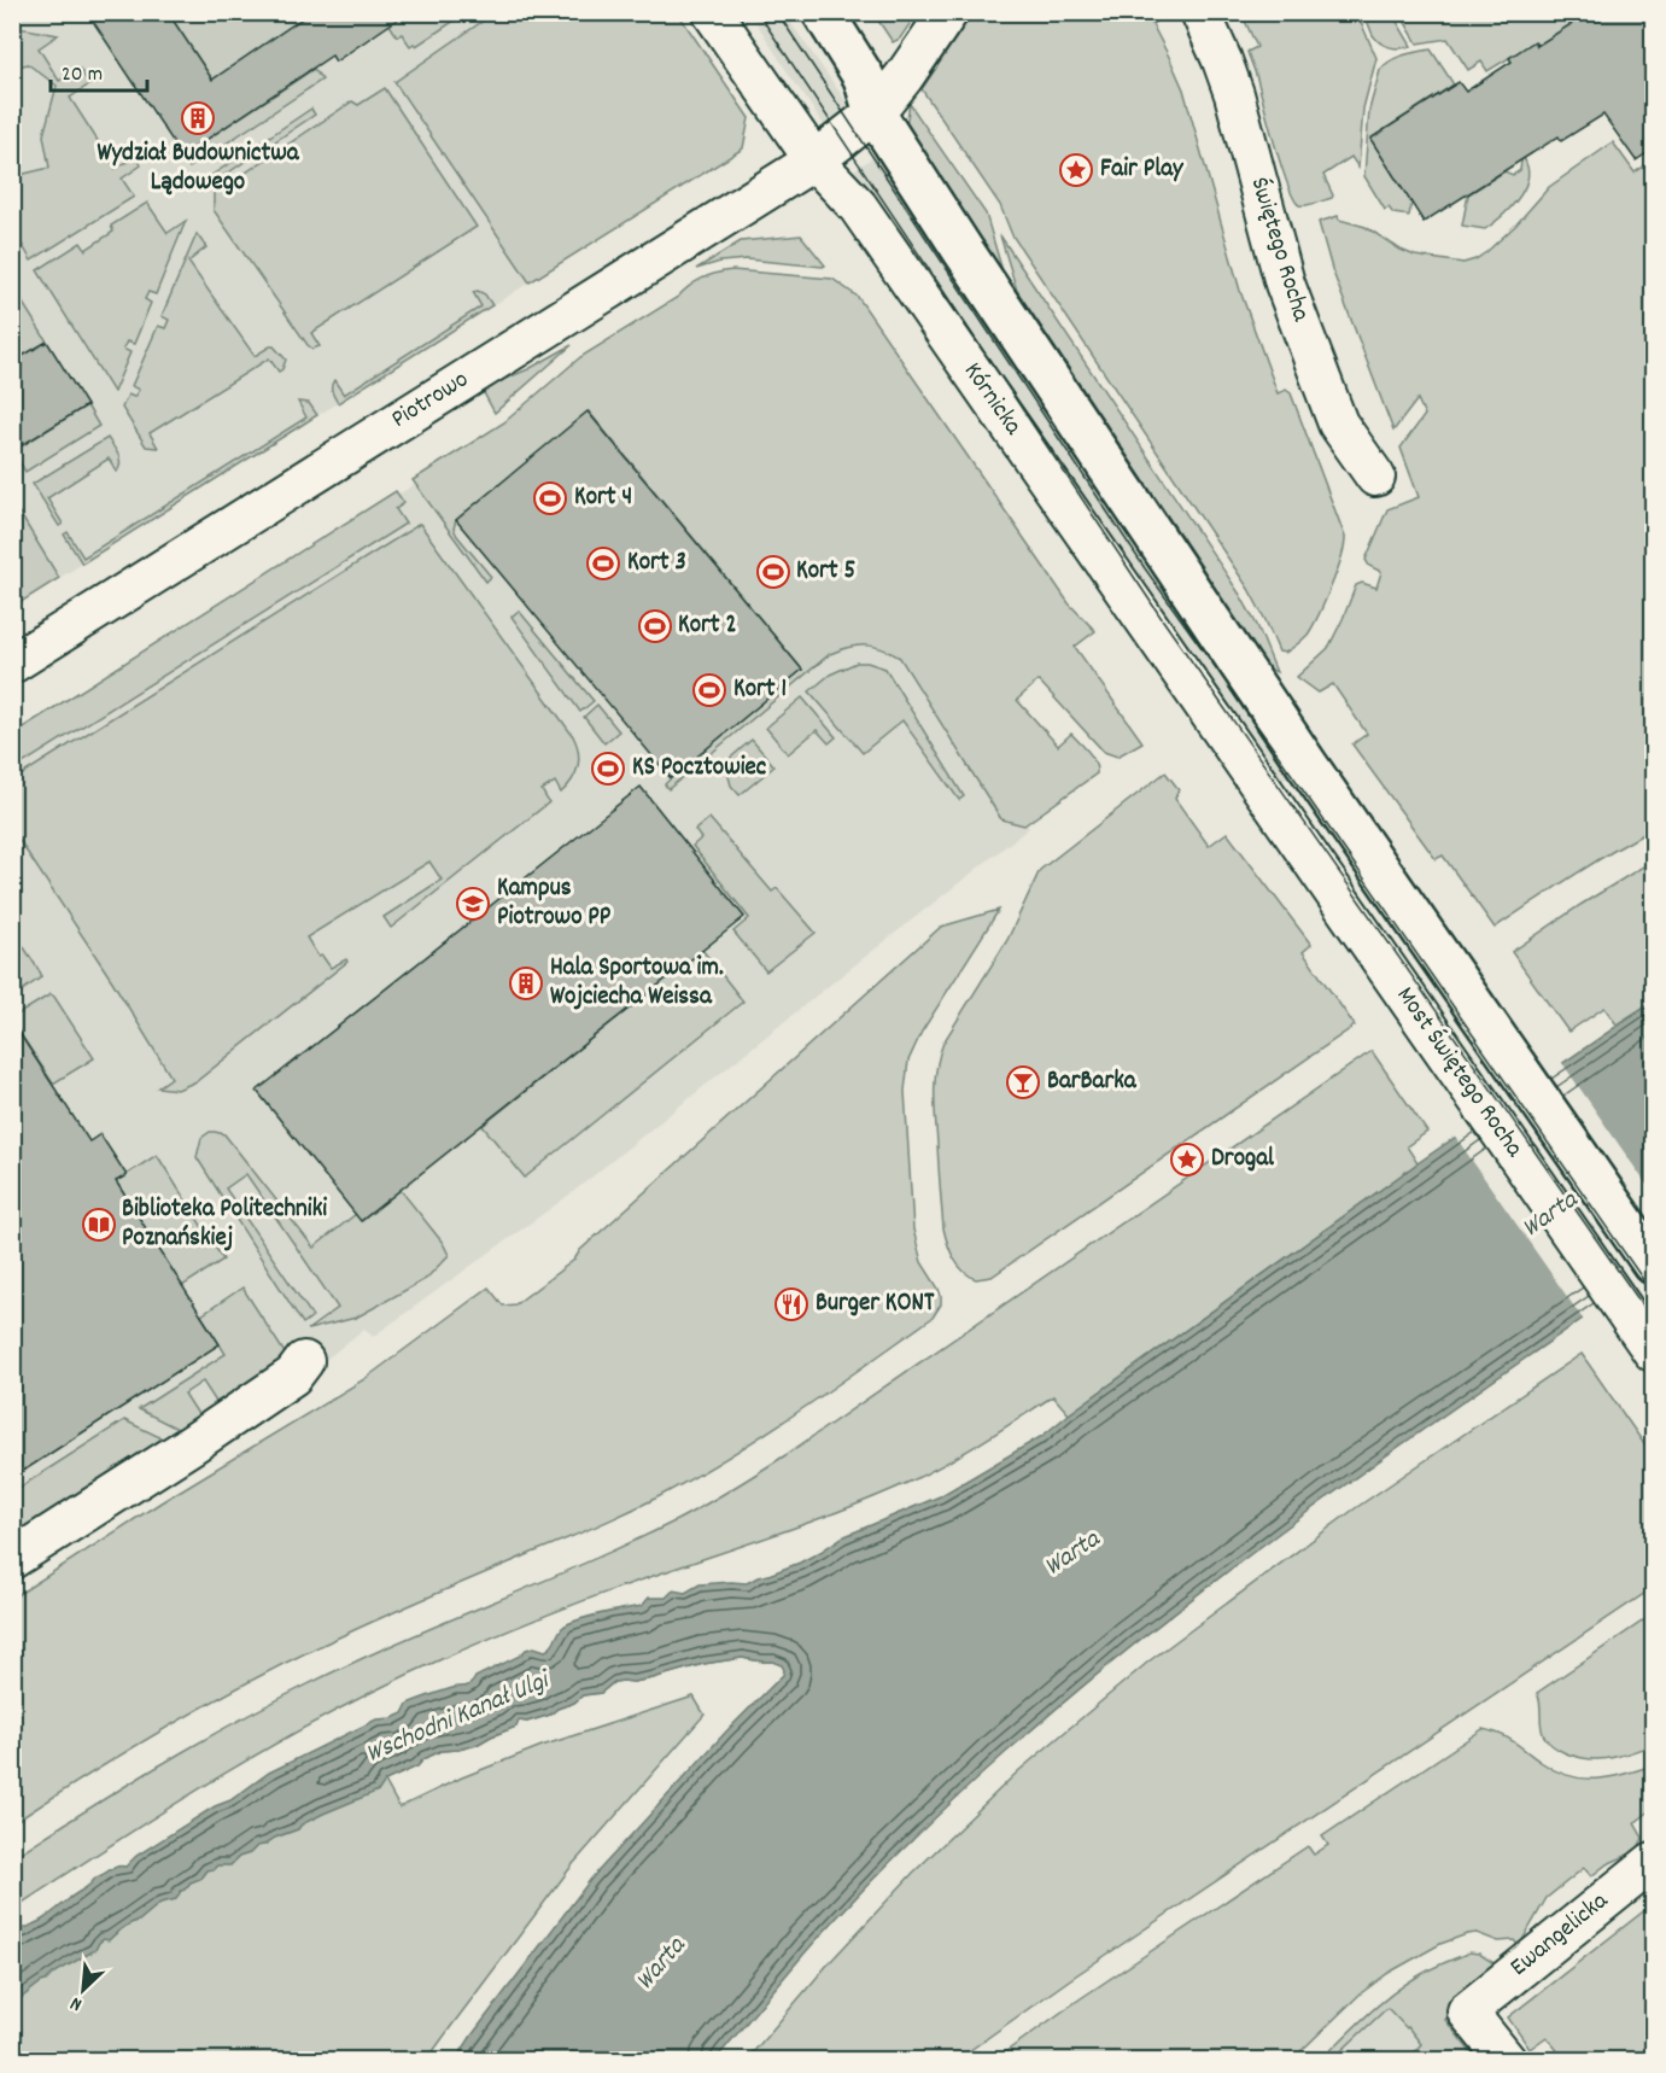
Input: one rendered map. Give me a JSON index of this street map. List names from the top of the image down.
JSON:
{
  "streets": {
    "street": [
      "Świętego Rocha",
      "Kórnicka",
      "Piotrowo",
      "Most Świętego Rocha",
      "Ewangelicka"
    ]
  },
  "crossings": [
    ["Kórnicka", "Piotrowo"],
    ["Kórnicka", "Most Świętego Rocha"],
    ["Piotrowo", "Most Świętego Rocha"]
  ],
  "water": ["Warta", "Wschodni Kanał Ulgi"],
  "places": {
    "building": ["Wydział Budownictwa Lądowego", "Hala Sportowa im. Wojciecha Weissa"],
    "place": ["Fair Play", "Drogal"],
    "sports": [
      "Kort 4",
      "Kort 3",
      "Kort 5",
      "Kort 2",
      "Kort 1",
      "KS Pocztowiec"
    ],
    "school or university": ["Kampus Piotrowo PP"],
    "bar": ["BarBarka"],
    "library": ["Biblioteka Politechniki Poznańskiej"],
    "restaurant": ["Burger KONT"]
  },
  "scale_bar": "20 m",
  "north": "bottom left"
}
